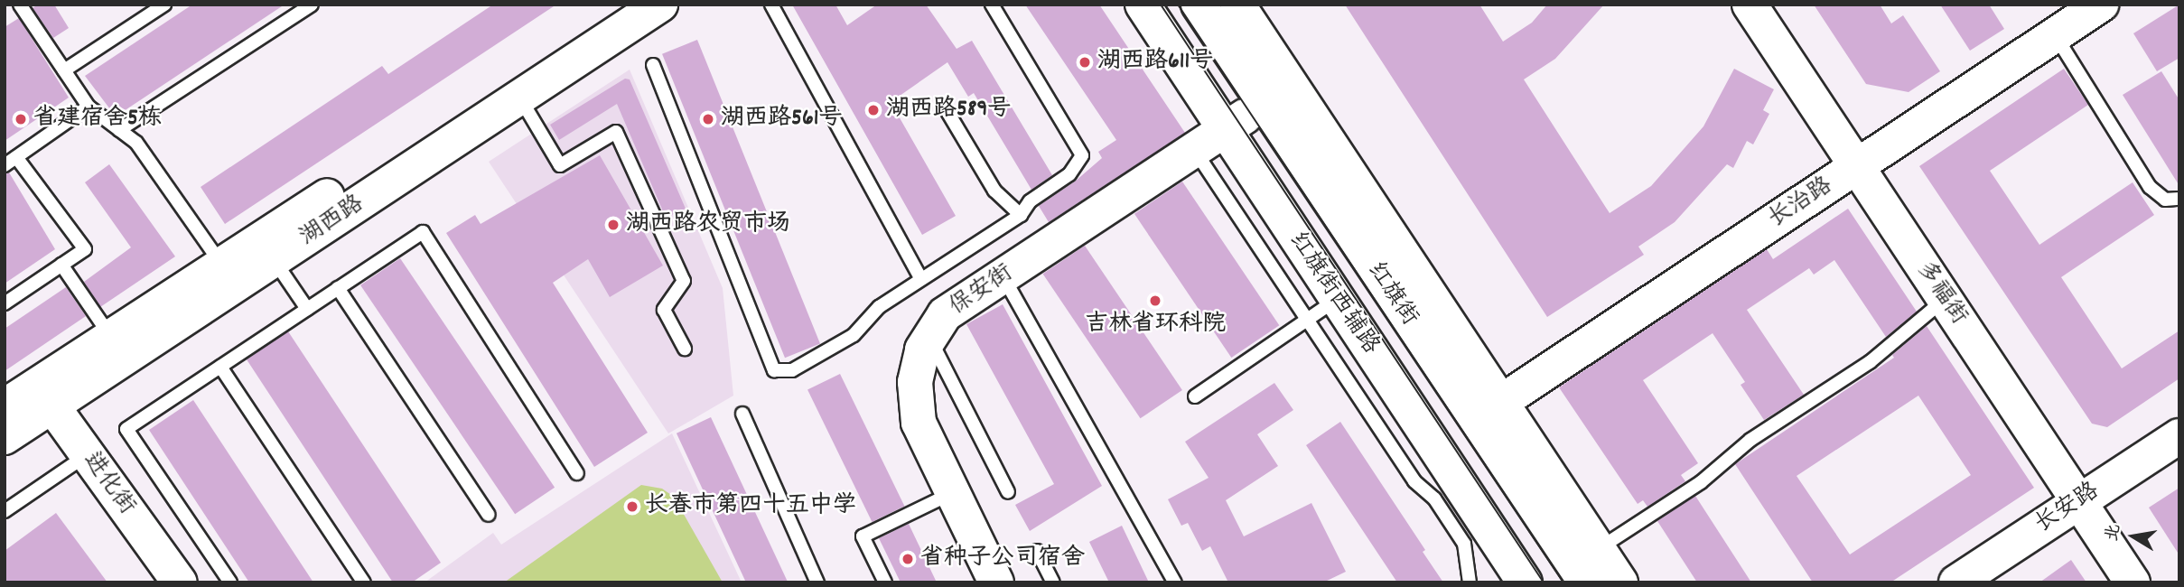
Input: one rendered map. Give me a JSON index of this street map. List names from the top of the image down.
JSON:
{
  "streets": {
    "street": [
      "长治路",
      "湖西路",
      "保安街",
      "红旗街西辅路",
      "多福街",
      "红旗街",
      "进化街",
      "长安路"
    ]
  },
  "crossings": [
    ["长治路", "多福街"],
    ["长治路", "红旗街"],
    ["湖西路", "进化街"],
    ["保安街", "红旗街西辅路"],
    ["保安街", "红旗街"],
    ["多福街", "长安路"]
  ],
  "places": [
    "湖西路611号",
    "湖西路589号",
    "省建宿舍5栋",
    "湖西路561号",
    "湖西路农贸市场",
    "吉林省环科院",
    "长春市第四十五中学",
    "省种子公司宿舍"
  ],
  "north": "left"
}
